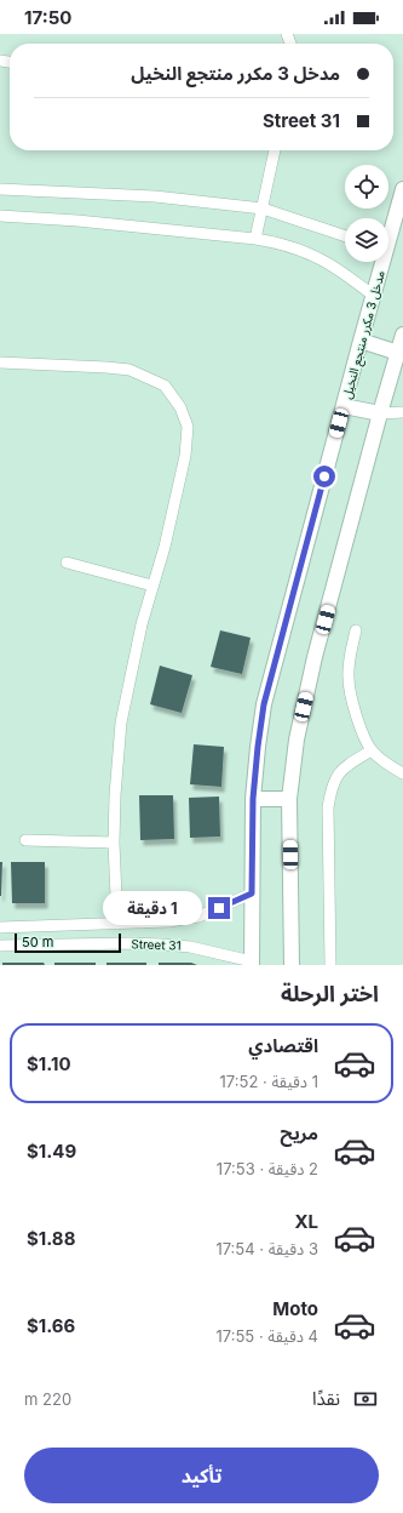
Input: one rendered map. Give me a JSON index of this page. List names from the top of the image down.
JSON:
{
  "streets": {
    "street": ["مدخل 3 مكرر منتجع النخيل", "Street 31"]
  },
  "crossings": [
    ["مدخل 3 مكرر منتجع النخيل", "Street 31"]
  ],
  "scale_bar": "50 m",
  "page": {
    "status": "17:50",
    "banner": ["مدخل 3 مكرر منتجع النخيل", "Street 31"],
    "bubble": "1 دقيقة",
    "scale": "50 m",
    "heading": "اختر الرحلة",
    "list": [
      {
        "name": "اقتصادي",
        "note": "1 دقيقة · 17:52",
        "value": "$1.10"
      },
      {
        "name": "مريح",
        "note": "2 دقيقة · 17:53",
        "value": "$1.49"
      },
      {
        "name": "XL",
        "note": "3 دقيقة · 17:54",
        "value": "$1.88"
      },
      {
        "name": "Moto",
        "note": "4 دقيقة · 17:55",
        "value": "$1.66"
      }
    ],
    "pay": ["نقدًا", "220 m"],
    "buttons": "تأكيد"
  }
}
